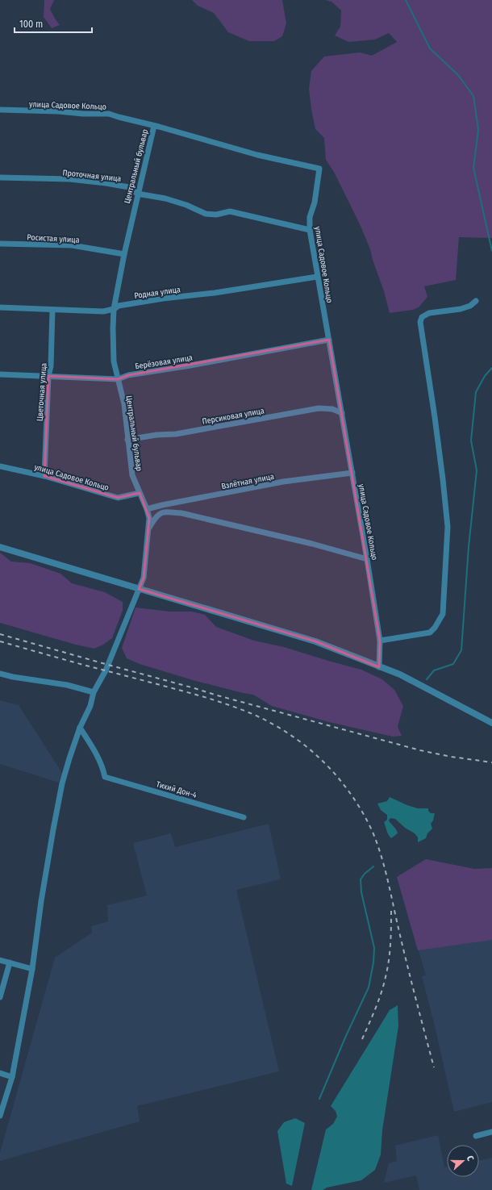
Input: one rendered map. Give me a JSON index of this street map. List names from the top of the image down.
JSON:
{
  "streets": {
    "street": [
      "улица Садовое Кольцо",
      "Центральный бульвар",
      "Проточная улица",
      "Росистая улица",
      "Родная улица",
      "Берёзовая улица",
      "Цветочная улица",
      "Персиковая улица",
      "Взлётная улица",
      "Тихий Дон-4"
    ]
  },
  "crossings": [
    ["улица Садовое Кольцо", "Центральный бульвар"],
    ["улица Садовое Кольцо", "Проточная улица"],
    ["улица Садовое Кольцо", "Родная улица"],
    ["улица Садовое Кольцо", "Берёзовая улица"],
    ["улица Садовое Кольцо", "Цветочная улица"],
    ["улица Садовое Кольцо", "Персиковая улица"],
    ["улица Садовое Кольцо", "Взлётная улица"],
    ["Центральный бульвар", "Проточная улица"],
    ["Центральный бульвар", "Росистая улица"],
    ["Центральный бульвар", "Родная улица"],
    ["Центральный бульвар", "Берёзовая улица"],
    ["Центральный бульвар", "Персиковая улица"],
    ["Центральный бульвар", "Взлётная улица"],
    ["Центральный бульвар", "Тихий Дон-4"],
    ["Родная улица", "Цветочная улица"],
    ["Берёзовая улица", "Цветочная улица"]
  ],
  "scale_bar": "100 m",
  "north": "right"
}
